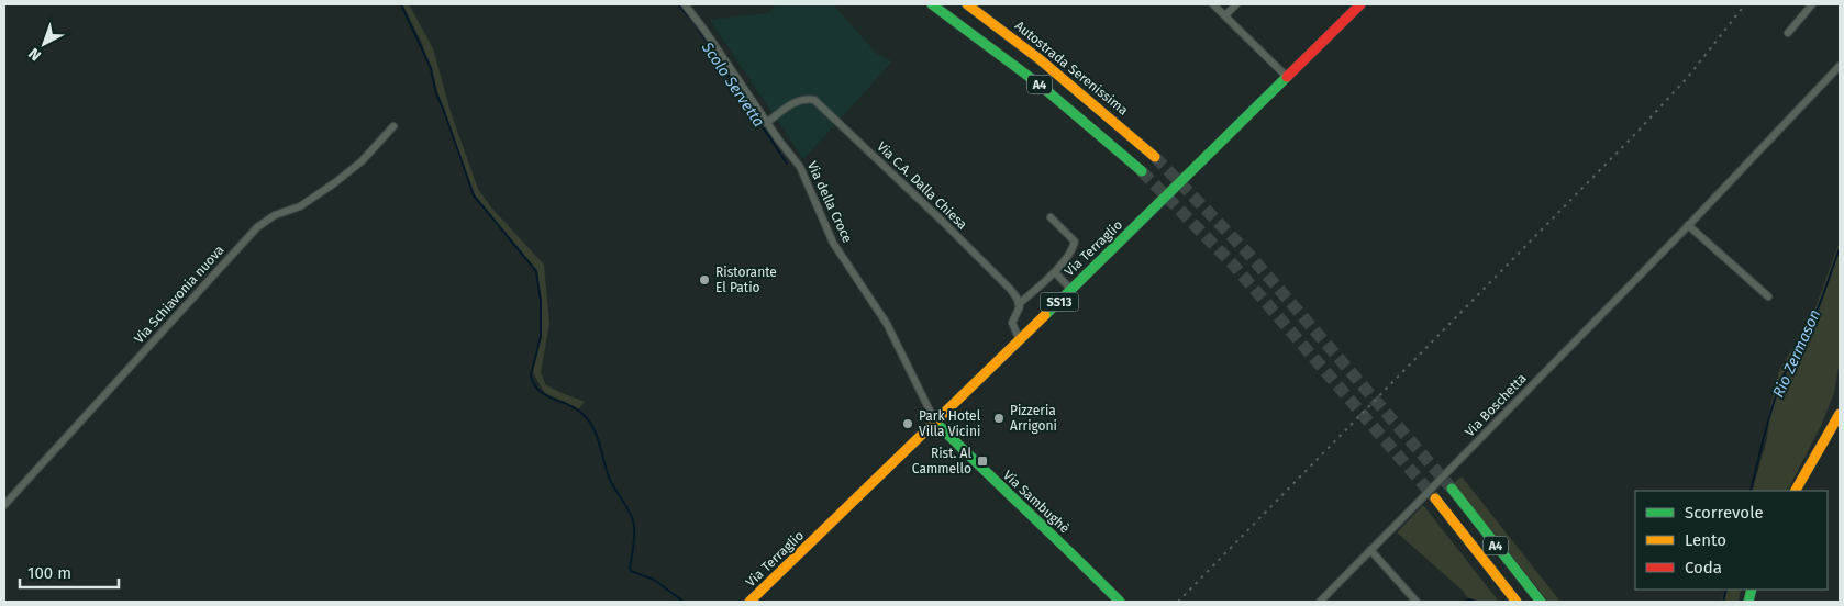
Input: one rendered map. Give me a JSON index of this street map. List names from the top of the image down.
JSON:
{
  "streets": {
    "main road": [
      "Autostrada Serenissima",
      "A4",
      "Via Terraglio",
      "SS13",
      "Via Sambughè"
    ],
    "street": [
      "Via C.A. Dalla Chiesa",
      "Via della Croce",
      "Via Schiavonia nuova",
      "Via Boschetta"
    ]
  },
  "crossings": [
    ["Via C.A. Dalla Chiesa", "Via della Croce"],
    ["Via della Croce", "Via Terraglio"],
    ["Via della Croce", "Via Sambughè"],
    ["Via Terraglio", "Via Sambughè"]
  ],
  "water": ["Scolo Servetta", "Rio Zermason"],
  "places": {
    "other": ["Ristorante El Patio", "Pizzeria Arrigoni", "Park Hotel Villa Vicini"],
    "transit": ["Rist. Al Cammello"]
  },
  "legend": ["Scorrevole", "Lento", "Coda"],
  "scale_bar": "100 m",
  "north": "bottom left"
}
